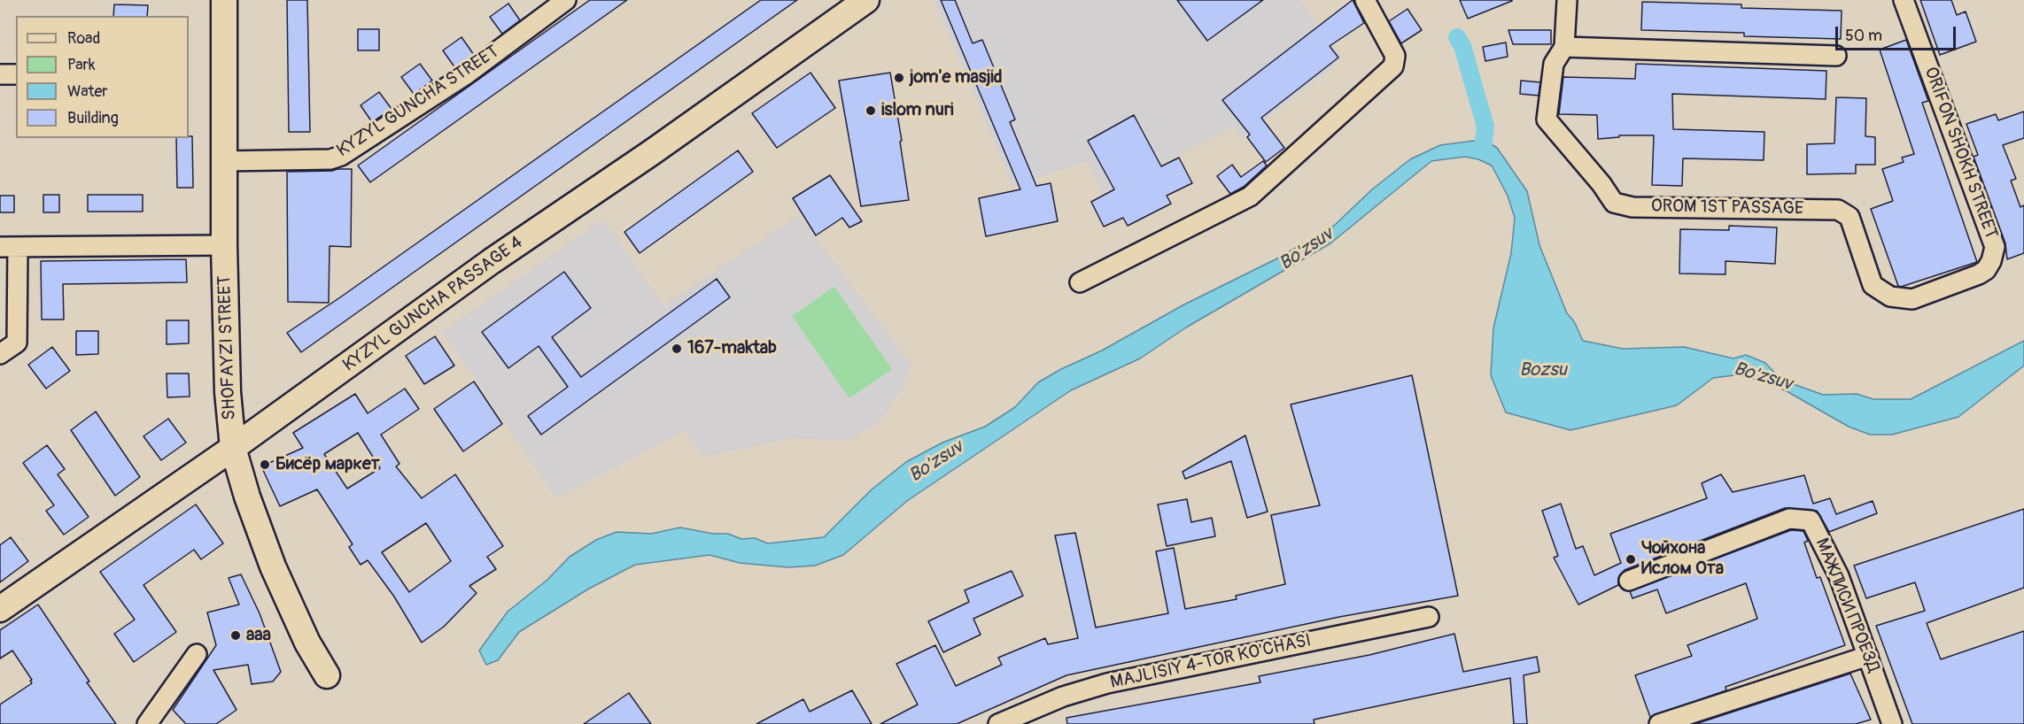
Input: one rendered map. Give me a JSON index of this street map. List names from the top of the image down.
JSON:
{
  "streets": {
    "street": [
      "KYZYL GUNCHA STREET",
      "ORIFON SHOKH STREET",
      "OROM 1ST PASSAGE",
      "KYZYL GUNCHA PASSAGE 4",
      "SHOFAYZI STREET",
      "МАЖЛИСИ ПРОЕЗД",
      "MAJLISIY 4-TOR KO'CHASI"
    ]
  },
  "crossings": [
    ["KYZYL GUNCHA STREET", "SHOFAYZI STREET"],
    ["ORIFON SHOKH STREET", "OROM 1ST PASSAGE"],
    ["KYZYL GUNCHA PASSAGE 4", "SHOFAYZI STREET"]
  ],
  "water": ["Bo'zsuv", "Bozsu"],
  "places": [
    "jom'e masjid",
    "islom nuri",
    "167-maktab",
    "Бисёр маркет",
    "Чойхона Ислом Ота",
    "ааа"
  ],
  "legend": [
    "Road",
    "Park",
    "Water",
    "Building"
  ],
  "scale_bar": "50 m"
}
